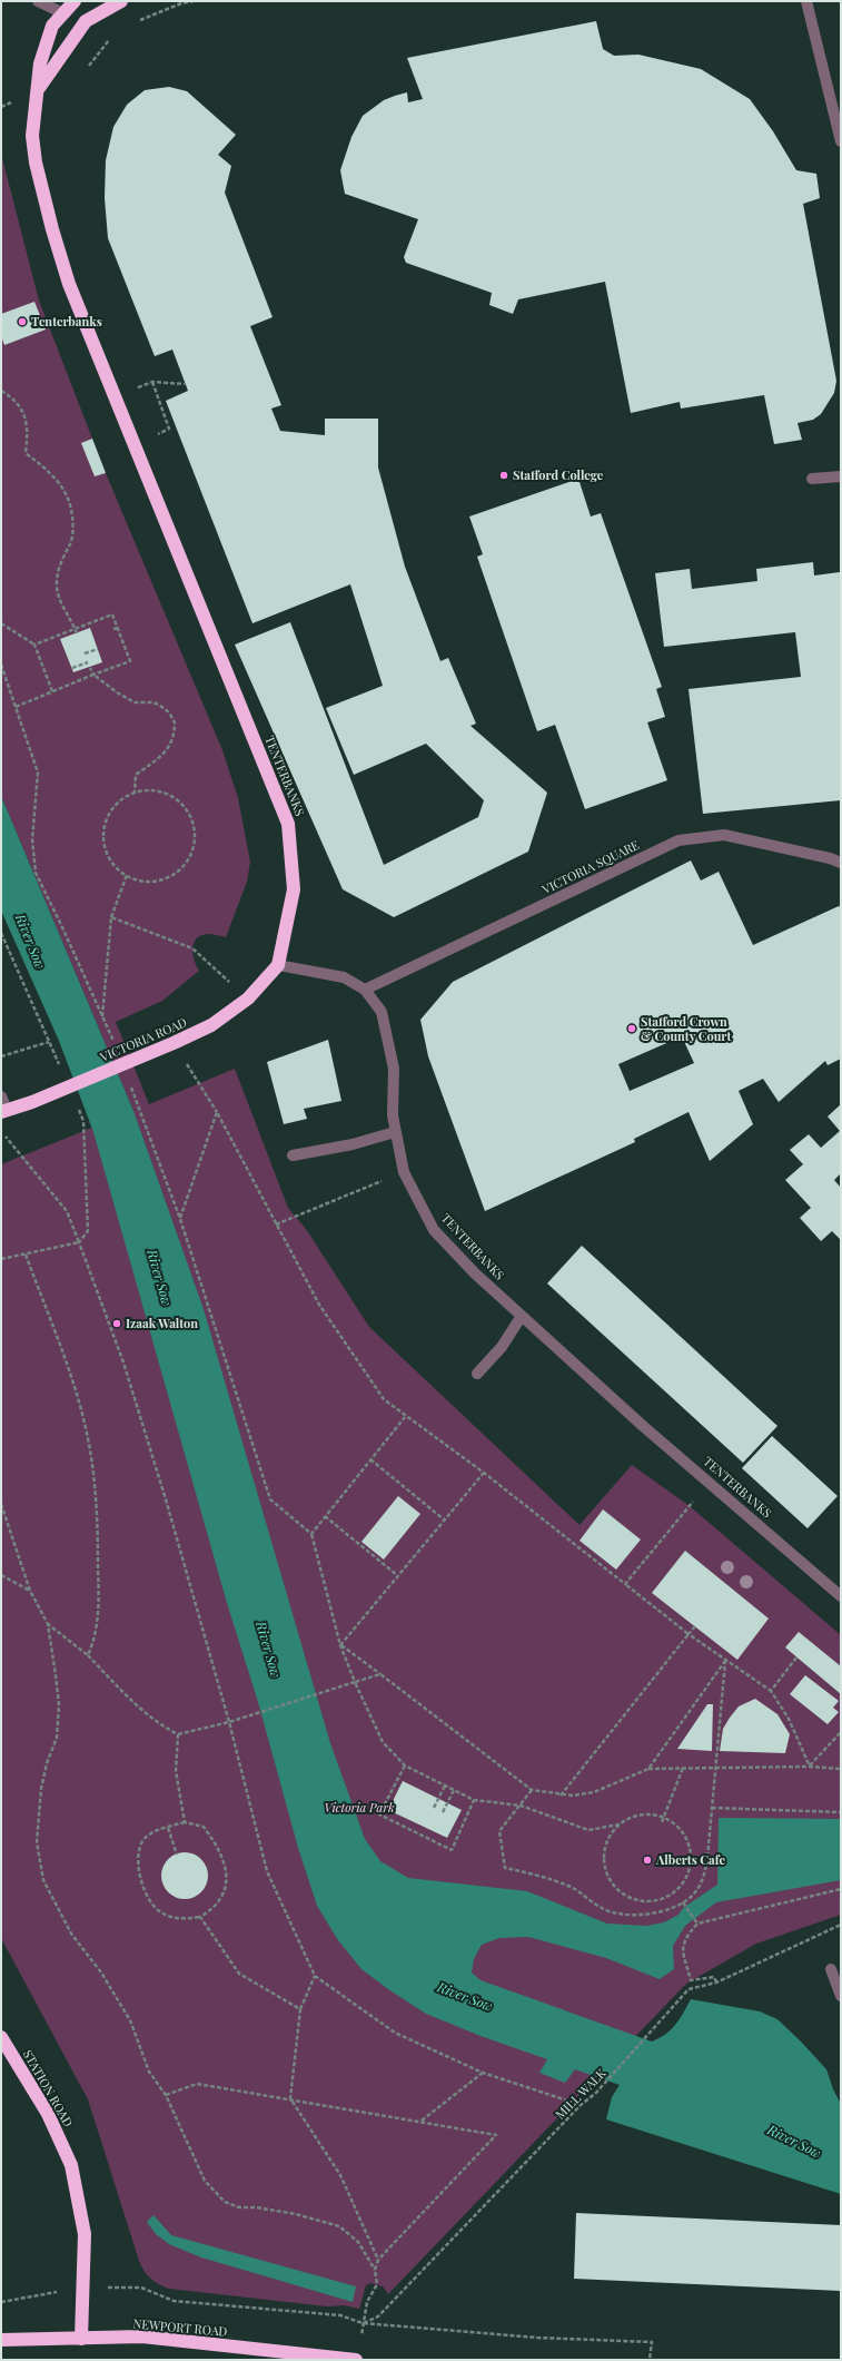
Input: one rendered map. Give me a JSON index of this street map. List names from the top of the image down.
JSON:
{
  "streets": {
    "highway": [
      "TENTERBANKS",
      "VICTORIA ROAD",
      "STATION ROAD",
      "NEWPORT ROAD"
    ],
    "street": ["VICTORIA SQUARE"],
    "path": ["MILL WALK"]
  },
  "crossings": [
    ["TENTERBANKS", "VICTORIA SQUARE"],
    ["TENTERBANKS", "VICTORIA ROAD"],
    ["STATION ROAD", "NEWPORT ROAD"]
  ],
  "water": ["River Sow"],
  "parks": ["Victoria Park"],
  "places": [
    "Tenterbanks",
    "Stafford College",
    "Stafford Crown & County Court",
    "Izaak Walton",
    "Alberts Cafe"
  ]
}
